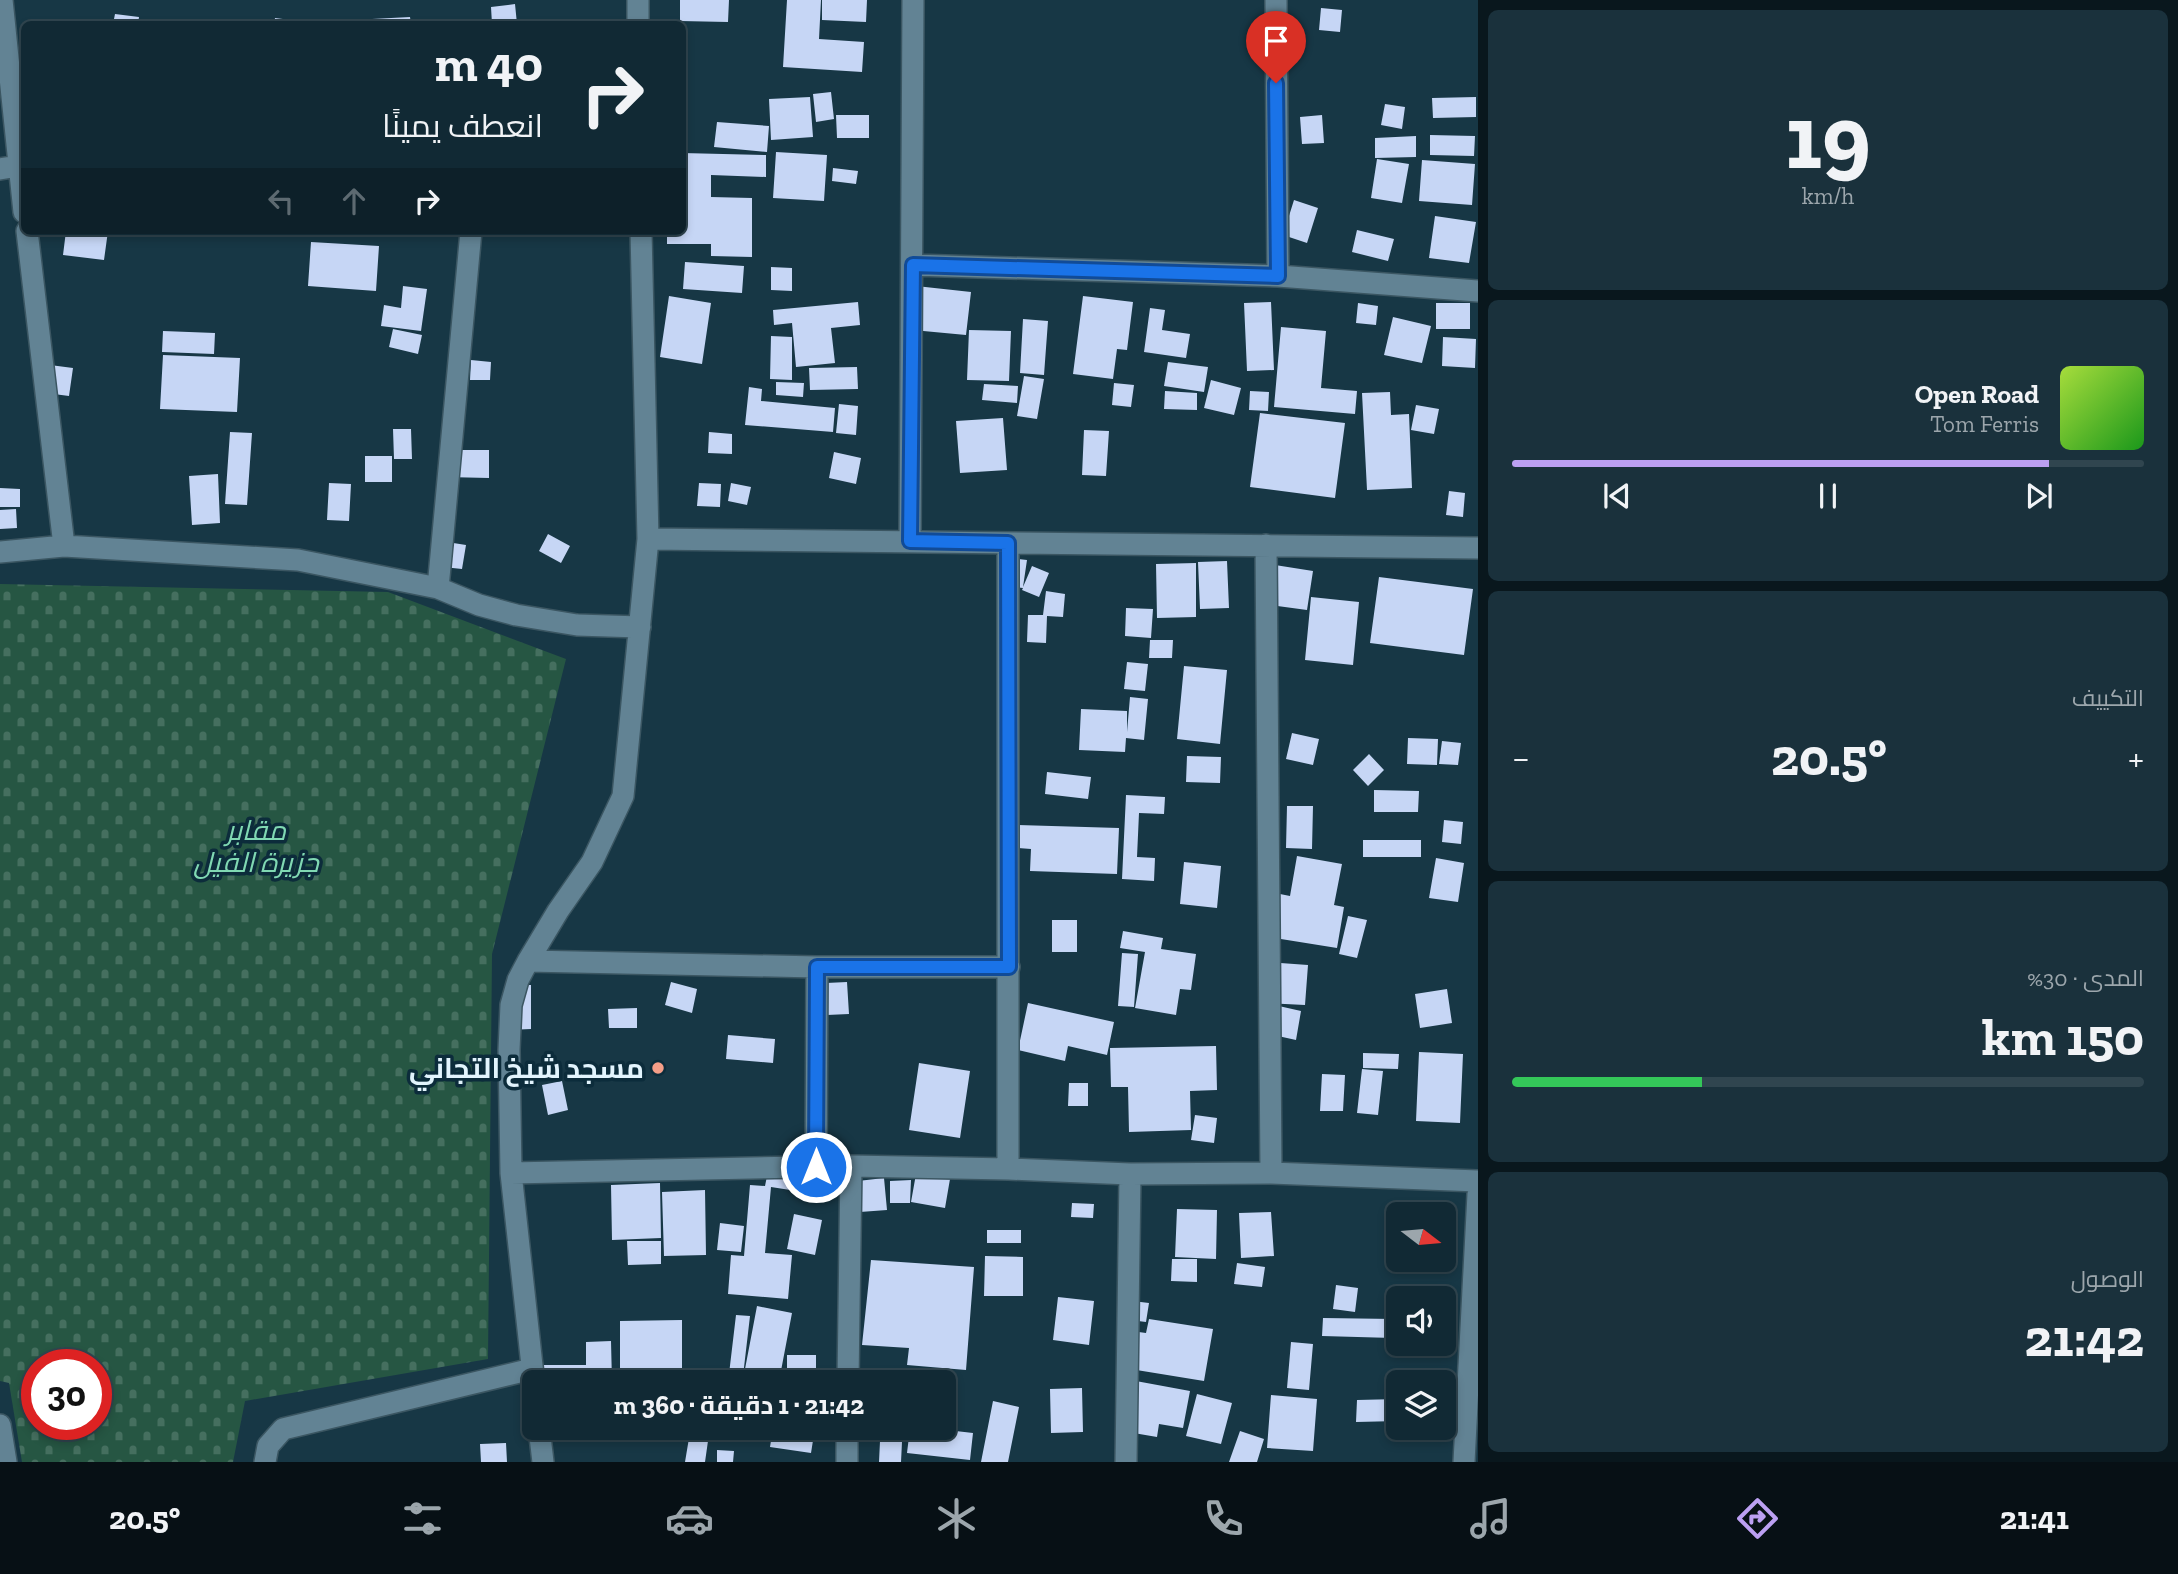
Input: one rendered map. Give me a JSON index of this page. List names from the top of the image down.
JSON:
{
  "parks": ["مقابر جزيرة الفيل"],
  "places": ["مسجد شيخ التجاني"],
  "north": "right",
  "page": {
    "tile": [
      ["19", "km/h"],
      "التكييف",
      ["المدى · 30%", "150 km"],
      ["الوصول", "21:42"]
    ],
    "turn": ["40 m", "انعطف يمينًا"],
    "song": ["Open Road", "Tom Ferris"],
    "heat": ["−", "20.5°", "+"],
    "limit": "30",
    "trip": "21:42 · 1 دقيقة · 360 m",
    "tabs": ["21:41", "20.5°"]
  }
}
